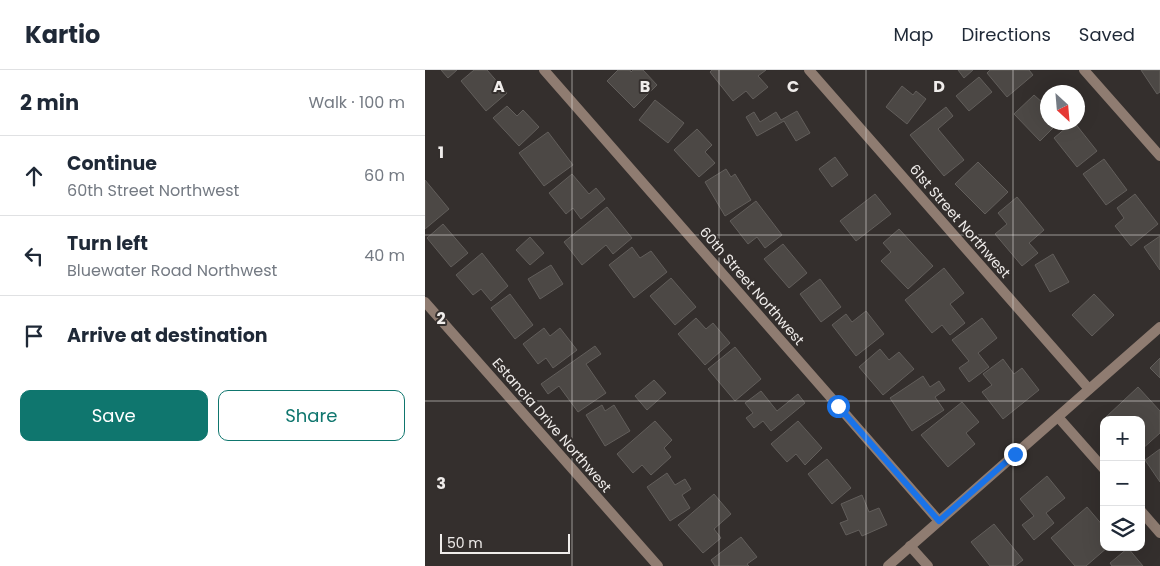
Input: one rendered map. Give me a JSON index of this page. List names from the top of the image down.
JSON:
{
  "streets": {
    "street": ["61st Street Northwest", "60th Street Northwest", "Estancia Drive Northwest"]
  },
  "scale_bar": "50 m",
  "north": "bottom right",
  "page": {
    "header": "Kartio",
    "nav": ["Map", "Directions", "Saved"],
    "heading": ["2 min", "Walk · 100 m"],
    "list": [
      ["Continue", "60th Street Northwest", "60 m"],
      ["Turn left", "Bluewater Road Northwest", "40 m"],
      "Arrive at destination"
    ],
    "buttons": ["Save", "Share"],
    "map_buttons": ["+", "−"],
    "scale": "50 m"
  },
  "grid": {
    "columns": [
      "A",
      "B",
      "C",
      "D"
    ],
    "rows": ["1", "2", "3"]
  }
}
